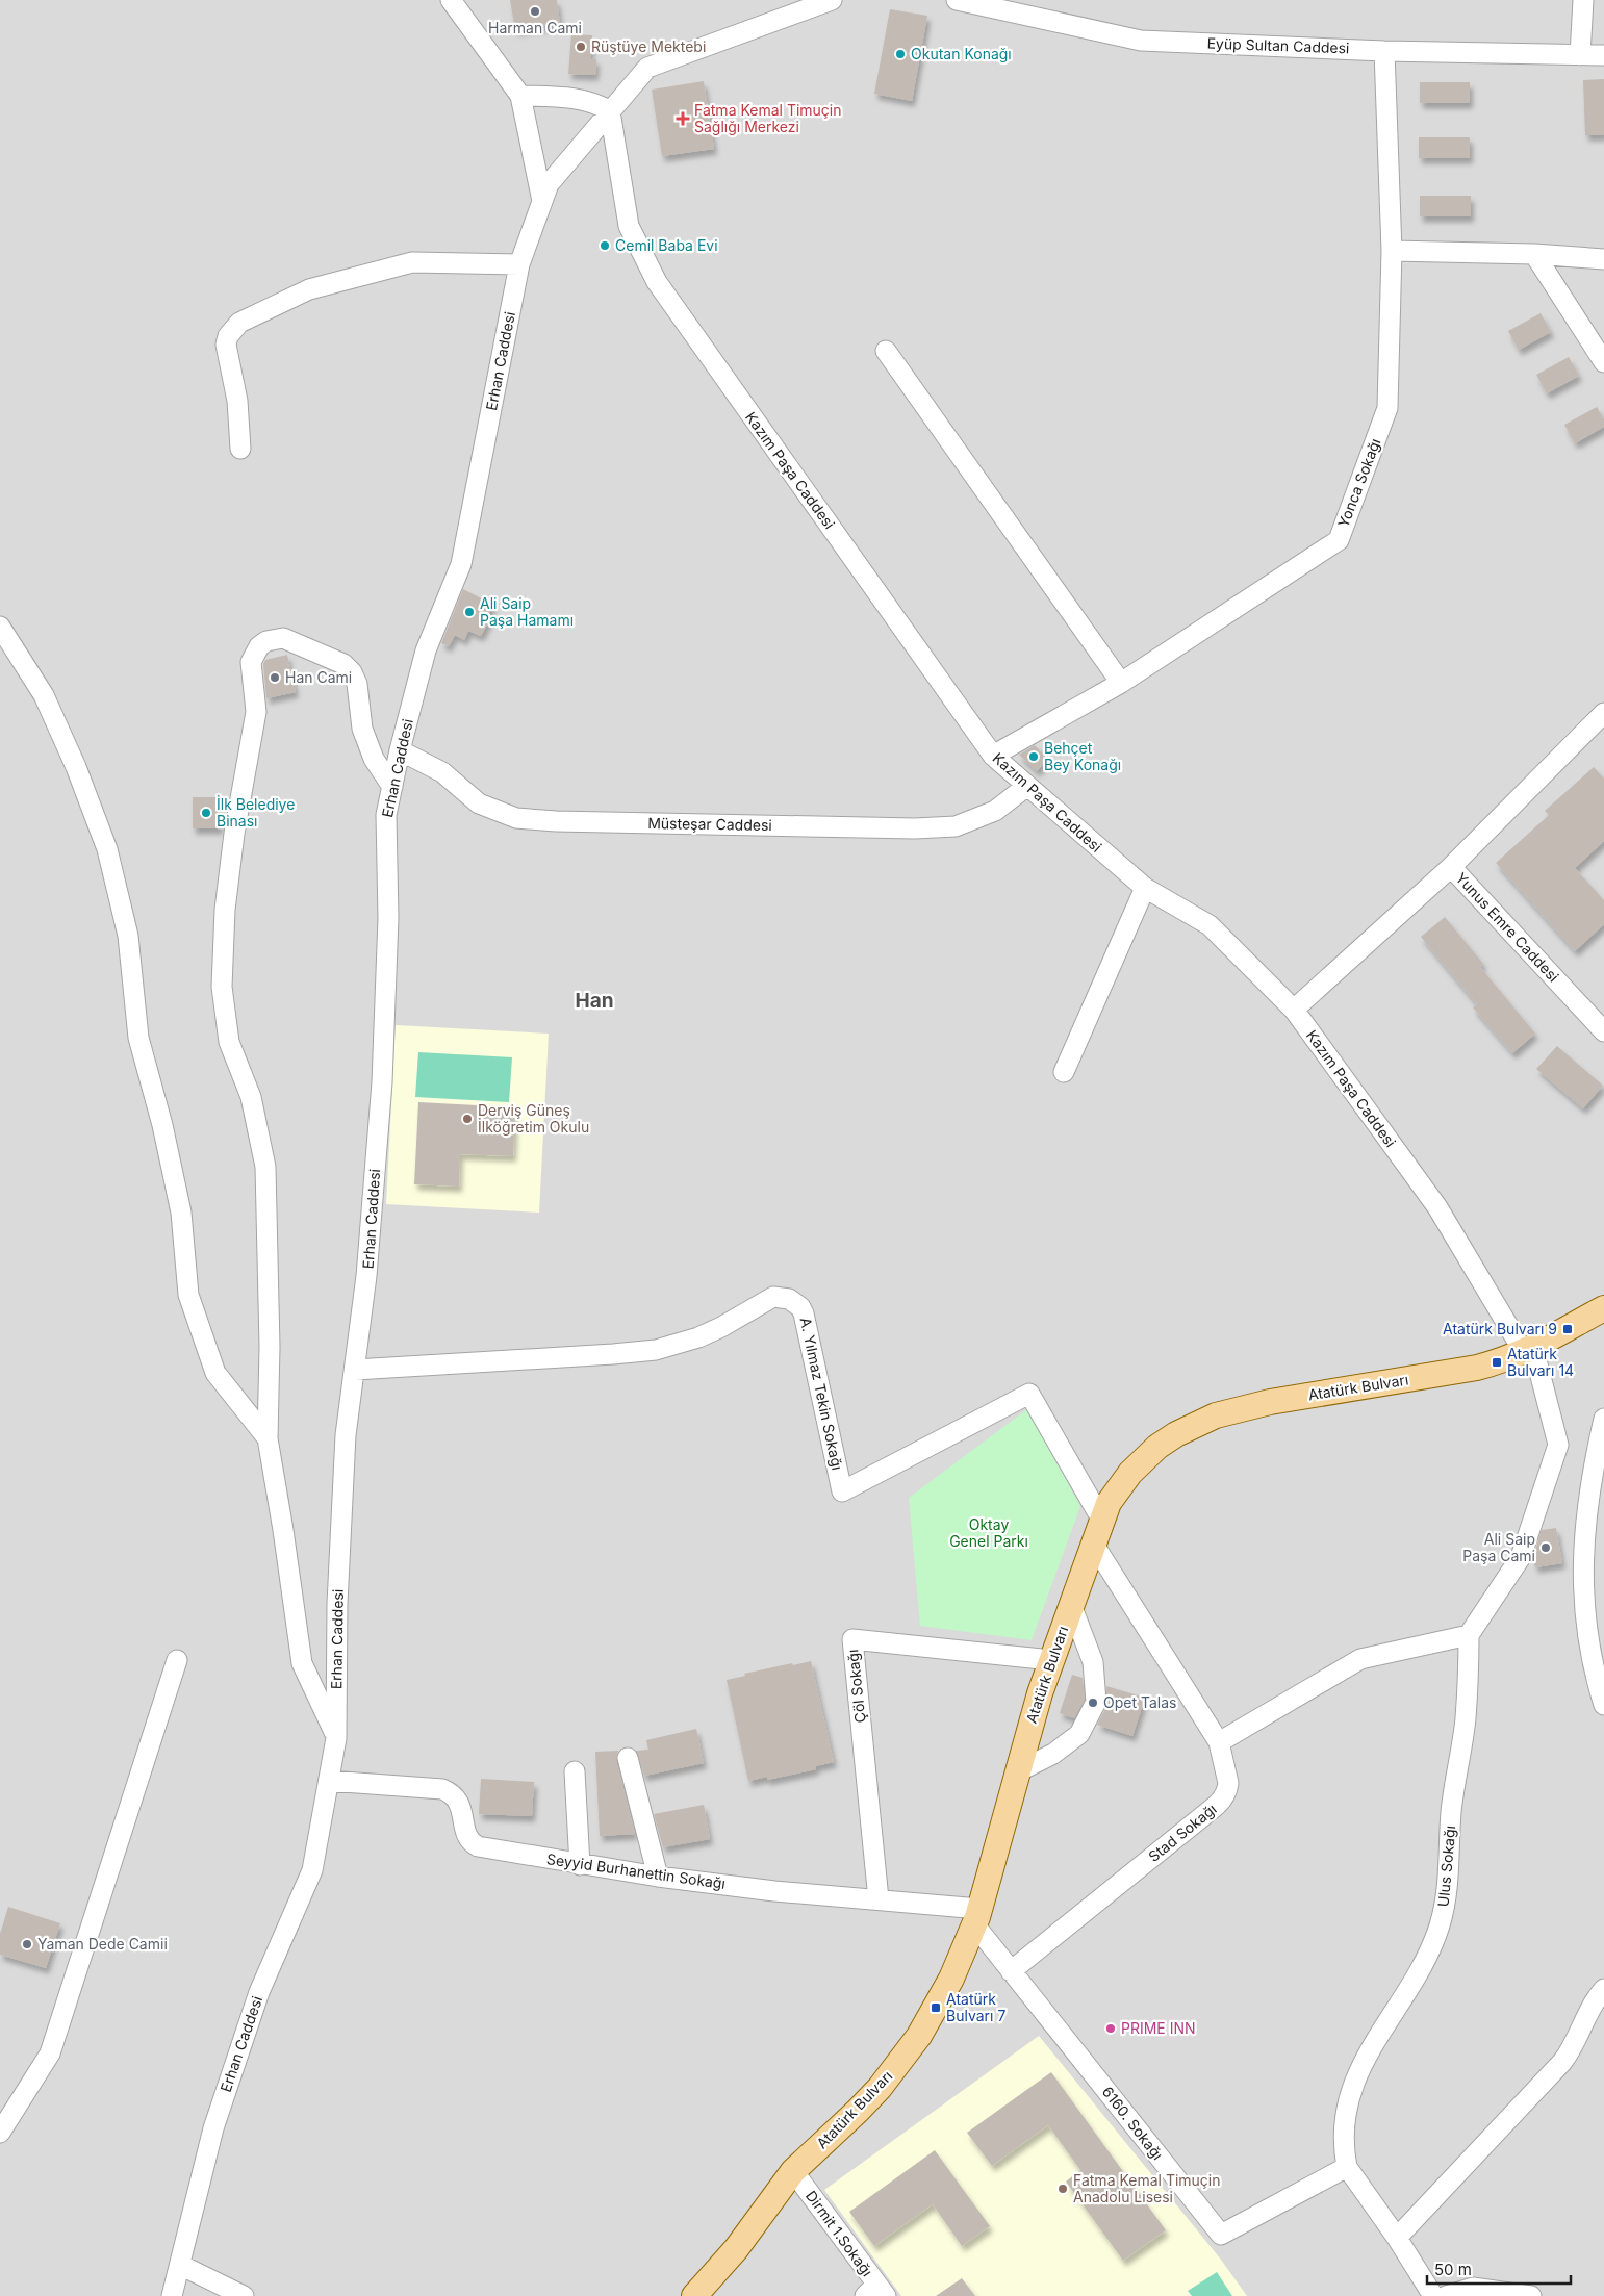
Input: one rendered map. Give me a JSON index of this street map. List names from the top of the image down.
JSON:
{
  "streets": {
    "main road": ["Atatürk Bulvarı"],
    "street": [
      "Eyüp Sultan Caddesi",
      "Erhan Caddesi",
      "Kazım Paşa Caddesi",
      "Yonca Sokağı",
      "Müsteşar Caddesi",
      "Yunus Emre Caddesi",
      "A. Yılmaz Tekin Sokağı",
      "Çöl Sokağı",
      "Stad Sokağı",
      "Ulus Sokağı",
      "Seyyid Burhanettin Sokağı",
      "6160. Sokağı",
      "Dirmit 1.Sokağı"
    ]
  },
  "crossings": [
    ["Eyüp Sultan Caddesi", "Yonca Sokağı"],
    ["Erhan Caddesi", "Kazım Paşa Caddesi"],
    ["Erhan Caddesi", "Müsteşar Caddesi"],
    ["Erhan Caddesi", "A. Yılmaz Tekin Sokağı"],
    ["Erhan Caddesi", "Seyyid Burhanettin Sokağı"],
    ["Kazım Paşa Caddesi", "Yonca Sokağı"],
    ["Kazım Paşa Caddesi", "Müsteşar Caddesi"],
    ["Kazım Paşa Caddesi", "Atatürk Bulvarı"],
    ["Kazım Paşa Caddesi", "Ulus Sokağı"],
    ["Atatürk Bulvarı", "A. Yılmaz Tekin Sokağı"],
    ["Atatürk Bulvarı", "Çöl Sokağı"],
    ["Atatürk Bulvarı", "Stad Sokağı"],
    ["Atatürk Bulvarı", "Seyyid Burhanettin Sokağı"],
    ["Atatürk Bulvarı", "6160. Sokağı"],
    ["Atatürk Bulvarı", "Dirmit 1.Sokağı"],
    ["Çöl Sokağı", "Seyyid Burhanettin Sokağı"],
    ["Stad Sokağı", "6160. Sokağı"],
    ["Ulus Sokağı", "6160. Sokağı"],
    ["Seyyid Burhanettin Sokağı", "6160. Sokağı"]
  ],
  "districts": ["Han"],
  "parks": ["Oktay Genel Parkı"],
  "places": {
    "other": [
      "Harman Cami",
      "Rüştüye Mektebi",
      "Okutan Konağı",
      "Cemil Baba Evi",
      "Ali Saip Paşa Hamamı",
      "Han Cami",
      "Behçet Bey Konağı",
      "İlk Belediye Binası",
      "Derviş Güneş İlköğretim Okulu",
      "Ali Saip Paşa Cami",
      "Opet Talas",
      "Yaman Dede Camii",
      "PRIME INN",
      "Fatma Kemal Timuçin Anadolu Lisesi"
    ],
    "health": ["Fatma Kemal Timuçin Sağlığı Merkezi"],
    "transit": ["Atatürk Bulvarı 9", "Atatürk Bulvarı 14", "Atatürk Bulvarı 7"]
  },
  "scale_bar": "50 m"
}
